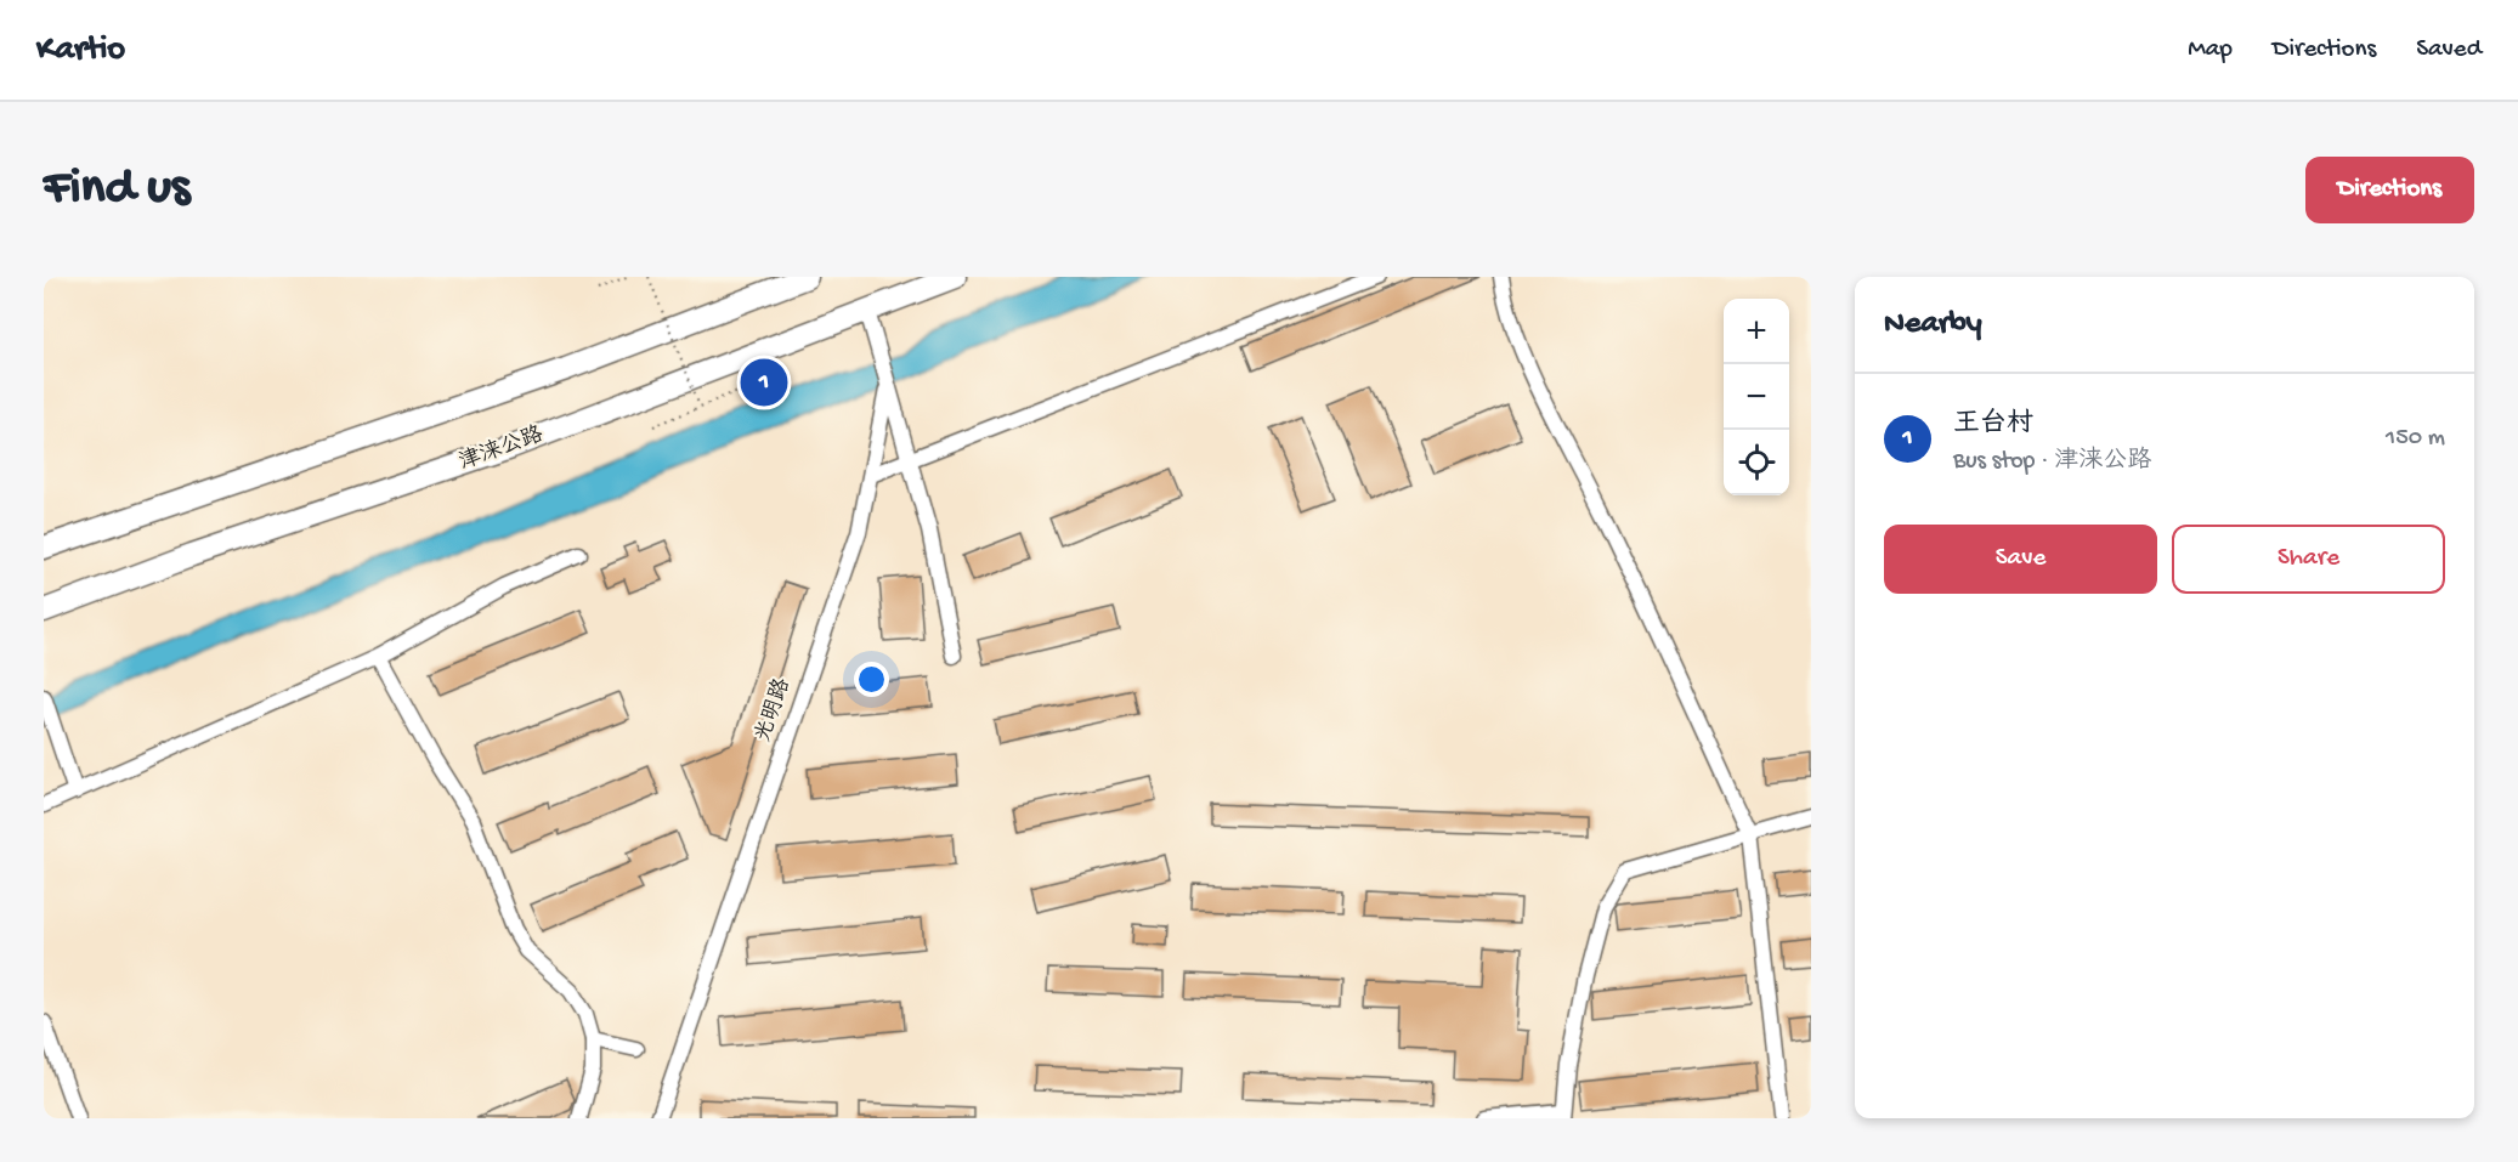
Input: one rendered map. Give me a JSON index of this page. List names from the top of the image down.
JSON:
{
  "streets": {
    "highway": ["津涞公路"],
    "street": ["光明路"]
  },
  "crossings": [
    ["津涞公路", "光明路"]
  ],
  "page": {
    "header": "Kartio",
    "nav": ["Map", "Directions", "Saved"],
    "buttons": [
      "Directions",
      ["Save", "Share"]
    ],
    "title": "Find us",
    "heading": "Nearby",
    "map_buttons": ["+", "−"],
    "pins": "1",
    "list": [
      {
        "mark": "1",
        "name": "王台村",
        "note": "Bus stop · 津涞公路",
        "value": "150 m"
      }
    ]
  }
}
